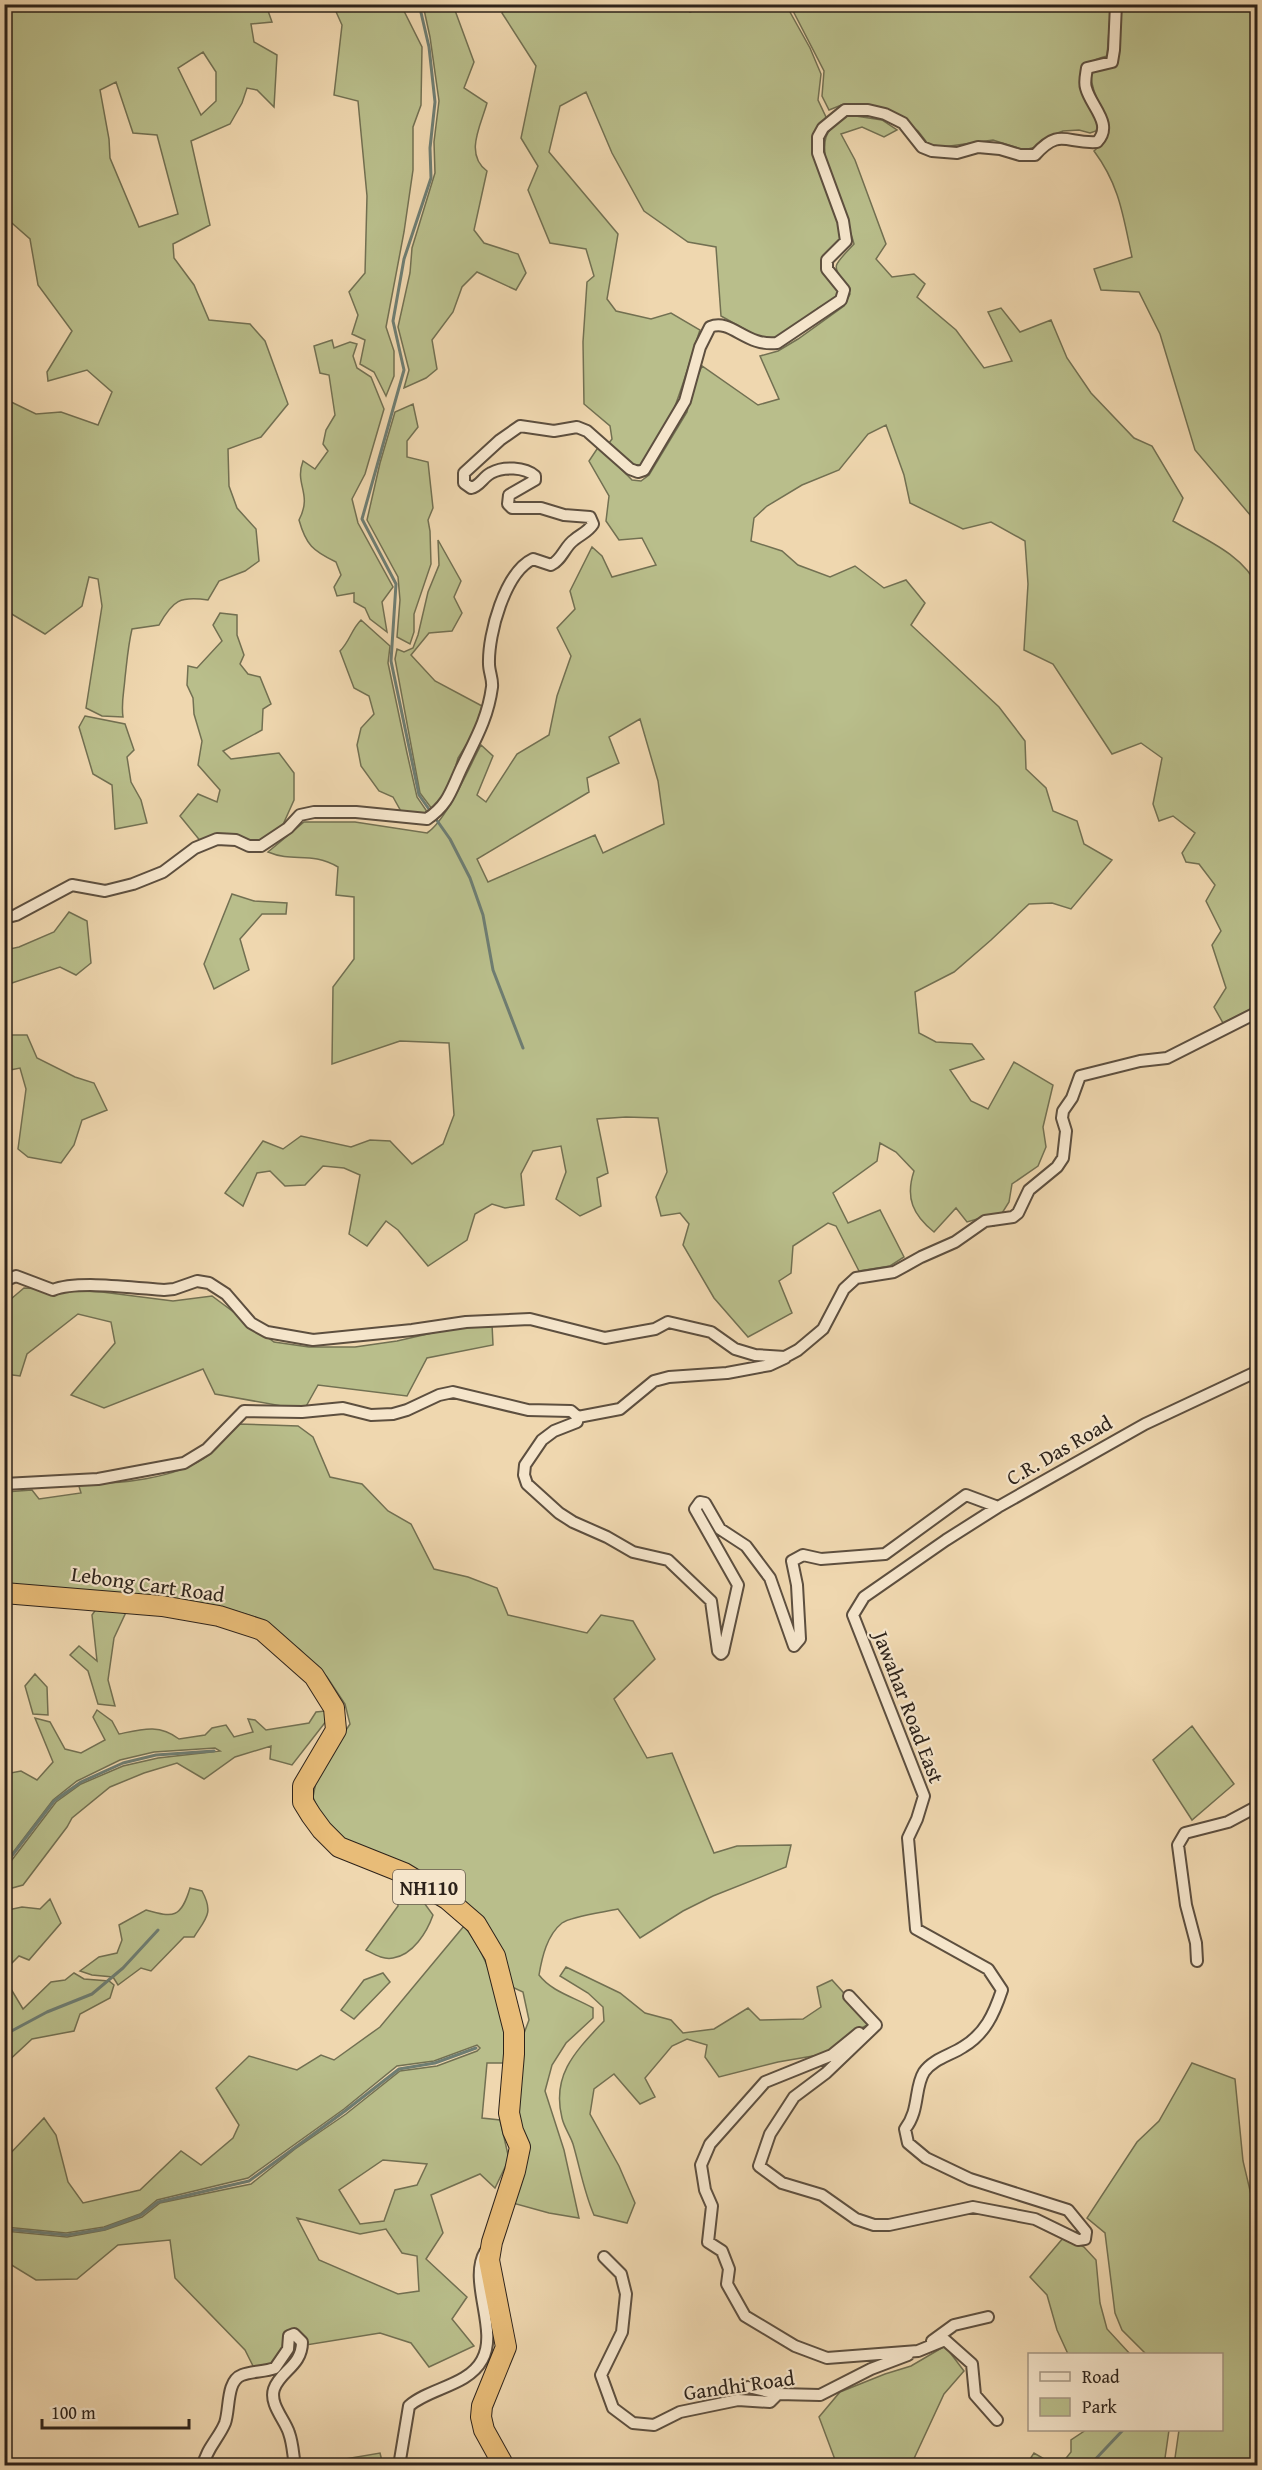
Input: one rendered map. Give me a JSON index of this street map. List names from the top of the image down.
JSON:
{
  "streets": {
    "highway": ["Lebong Cart Road", "NH110"],
    "street": ["C.R. Das Road", "Jawahar Road East", "Gandhi Road"]
  },
  "crossings": [
    ["C.R. Das Road", "Jawahar Road East"]
  ],
  "legend": ["Road", "Park"],
  "scale_bar": "100 m"
}
